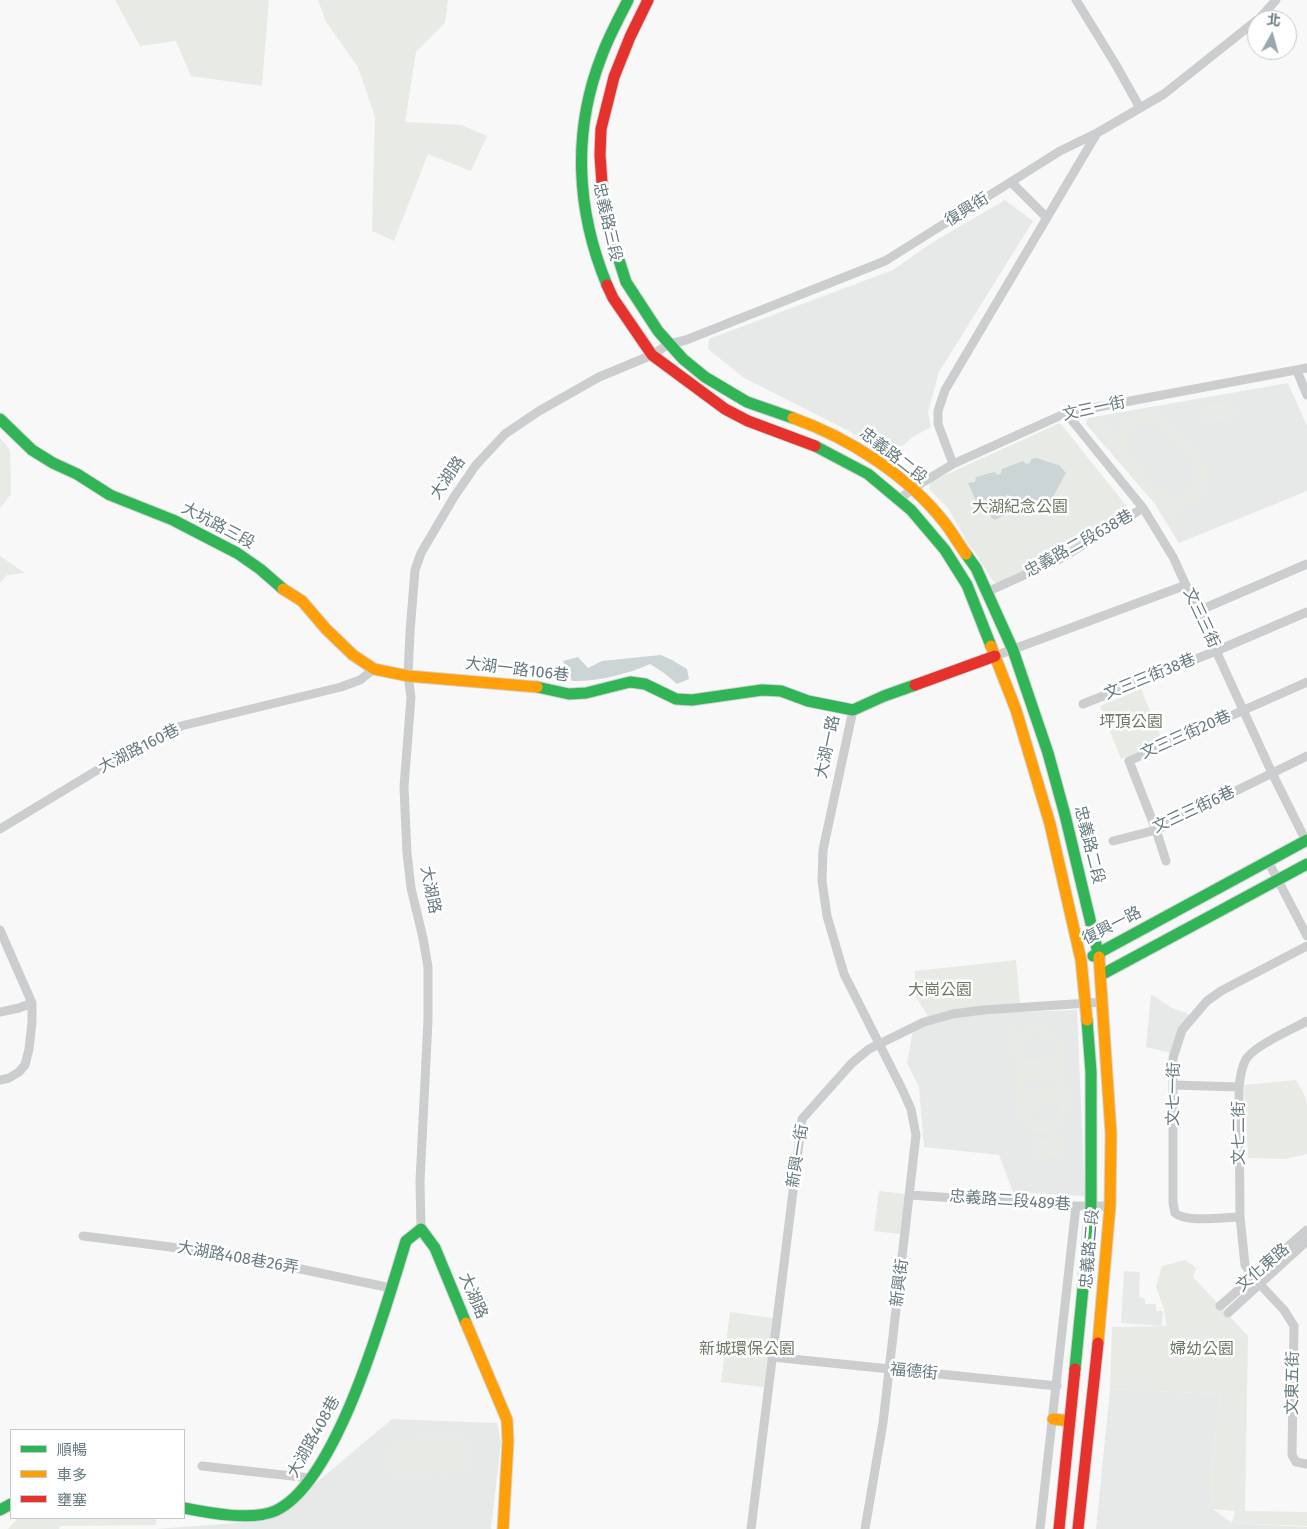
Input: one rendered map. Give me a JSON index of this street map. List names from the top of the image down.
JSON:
{
  "streets": {
    "street": [
      "復興街",
      "忠義路三段",
      "文三一街",
      "忠義路二段",
      "大湖路",
      "大坑路三段",
      "忠義路二段638巷",
      "文三三街",
      "大湖一路106巷",
      "文三三街38巷",
      "文三三街20巷",
      "大湖一路",
      "大湖路160巷",
      "文三三街6巷",
      "復興一路",
      "文七一街",
      "文七二街",
      "新興一街",
      "忠義路二段489巷",
      "大湖路408巷26弄",
      "文化東路",
      "新興街",
      "福德街",
      "文東五街",
      "大湖路408巷"
    ]
  },
  "crossings": [
    ["復興街", "忠義路三段"],
    ["復興街", "忠義路二段"],
    ["復興街", "大湖路"],
    ["忠義路三段", "忠義路二段"],
    ["忠義路三段", "大湖路"],
    ["文三一街", "忠義路二段"],
    ["文三一街", "文三三街"],
    ["忠義路二段", "大湖路"],
    ["忠義路二段", "忠義路二段638巷"],
    ["忠義路二段", "大湖一路"],
    ["忠義路二段", "復興一路"],
    ["忠義路二段", "新興一街"],
    ["忠義路二段", "忠義路二段489巷"],
    ["大湖路", "大坑路三段"],
    ["大湖路", "大湖一路106巷"],
    ["大湖路", "大湖路408巷"],
    ["大坑路三段", "大湖一路106巷"],
    ["大坑路三段", "大湖路160巷"],
    ["忠義路二段638巷", "文三三街"],
    ["文三三街", "文三三街38巷"],
    ["文三三街", "文三三街20巷"],
    ["文三三街", "大湖一路"],
    ["文三三街", "文三三街6巷"],
    ["文三三街", "復興一路"],
    ["大湖一路106巷", "大湖一路"],
    ["文三三街20巷", "文三三街6巷"],
    ["大湖一路", "新興一街"],
    ["大湖一路", "新興街"],
    ["文七一街", "文七二街"],
    ["文七二街", "文化東路"],
    ["文七二街", "文東五街"],
    ["新興一街", "新興街"],
    ["新興一街", "福德街"],
    ["忠義路二段489巷", "新興街"],
    ["大湖路408巷26弄", "大湖路408巷"],
    ["文化東路", "文東五街"],
    ["新興街", "福德街"]
  ],
  "parks": [
    "大湖紀念公園",
    "坪頂公園",
    "大崗公園",
    "新城環保公園",
    "婦幼公園"
  ],
  "legend": ["順暢", "車多", "壅塞"],
  "north": "top"
}
